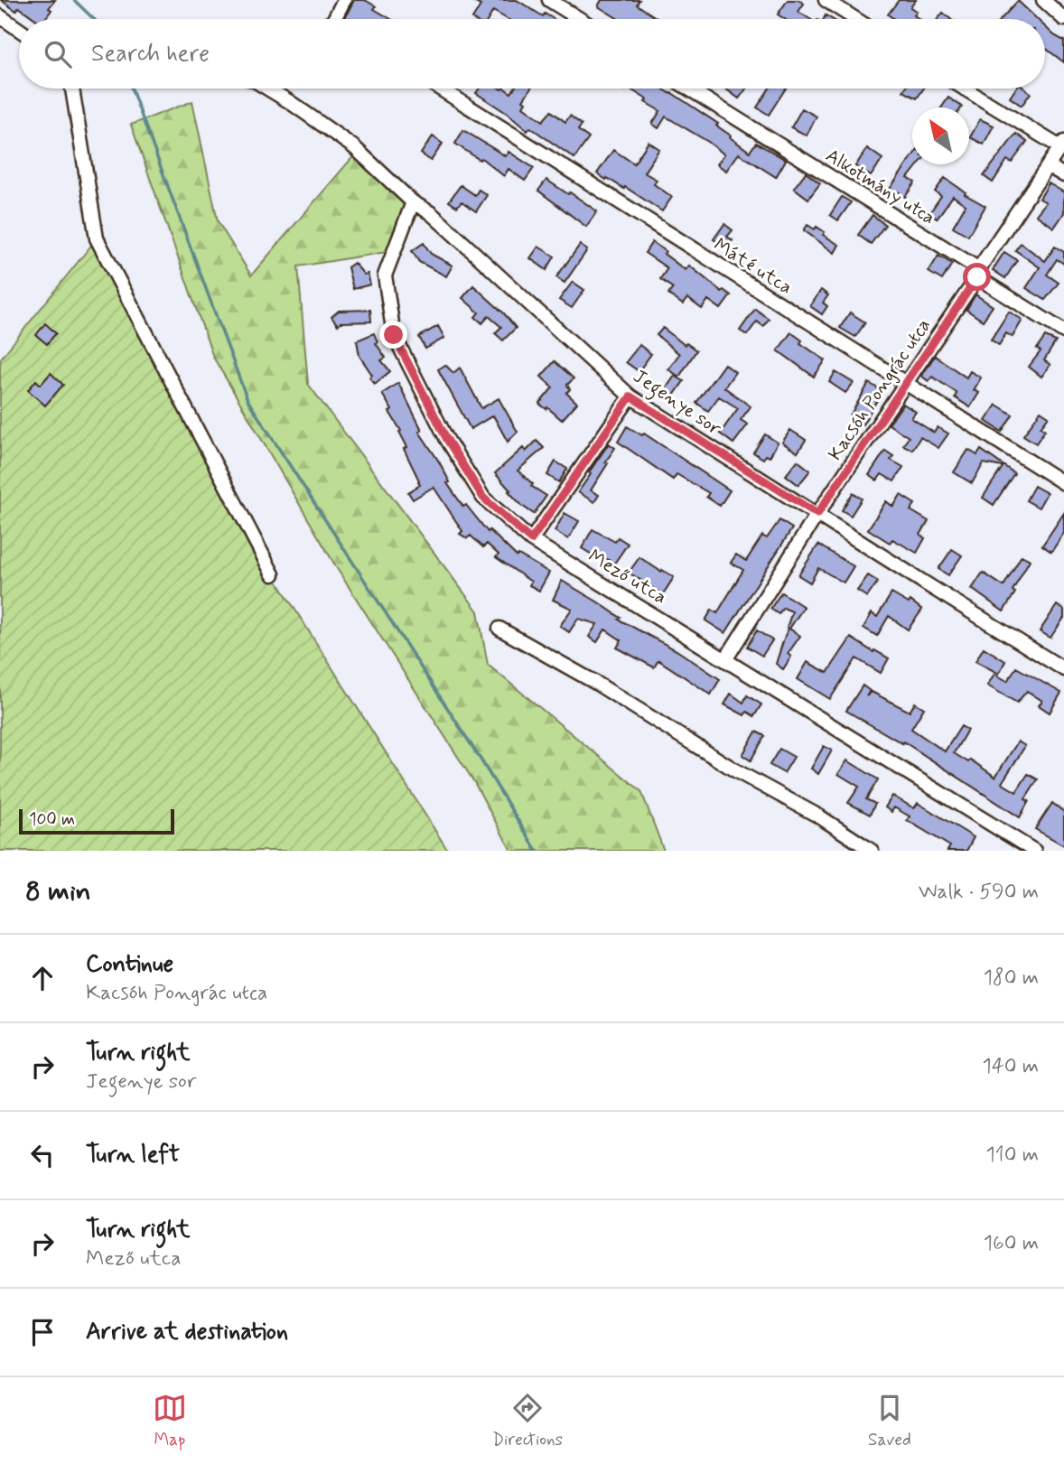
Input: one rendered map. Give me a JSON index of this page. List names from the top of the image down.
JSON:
{
  "streets": {
    "street": [
      "Alkotmány utca",
      "Máté utca",
      "Kacsóh Pongrác utca",
      "Jegenye sor",
      "Mező utca"
    ]
  },
  "crossings": [
    ["Alkotmány utca", "Kacsóh Pongrác utca"],
    ["Máté utca", "Kacsóh Pongrác utca"],
    ["Kacsóh Pongrác utca", "Jegenye sor"],
    ["Kacsóh Pongrác utca", "Mező utca"],
    ["Jegenye sor", "Mező utca"]
  ],
  "scale_bar": "100 m",
  "north": "top left",
  "page": {
    "search": "Search here",
    "scale": "100 m",
    "heading": ["8 min", "Walk · 590 m"],
    "list": [
      ["Continue", "Kacsóh Pongrác utca", "180 m"],
      ["Turn right", "Jegenye sor", "140 m"],
      ["Turn left", "110 m"],
      ["Turn right", "Mező utca", "160 m"],
      "Arrive at destination"
    ],
    "nav": ["Map", "Directions", "Saved"]
  }
}
